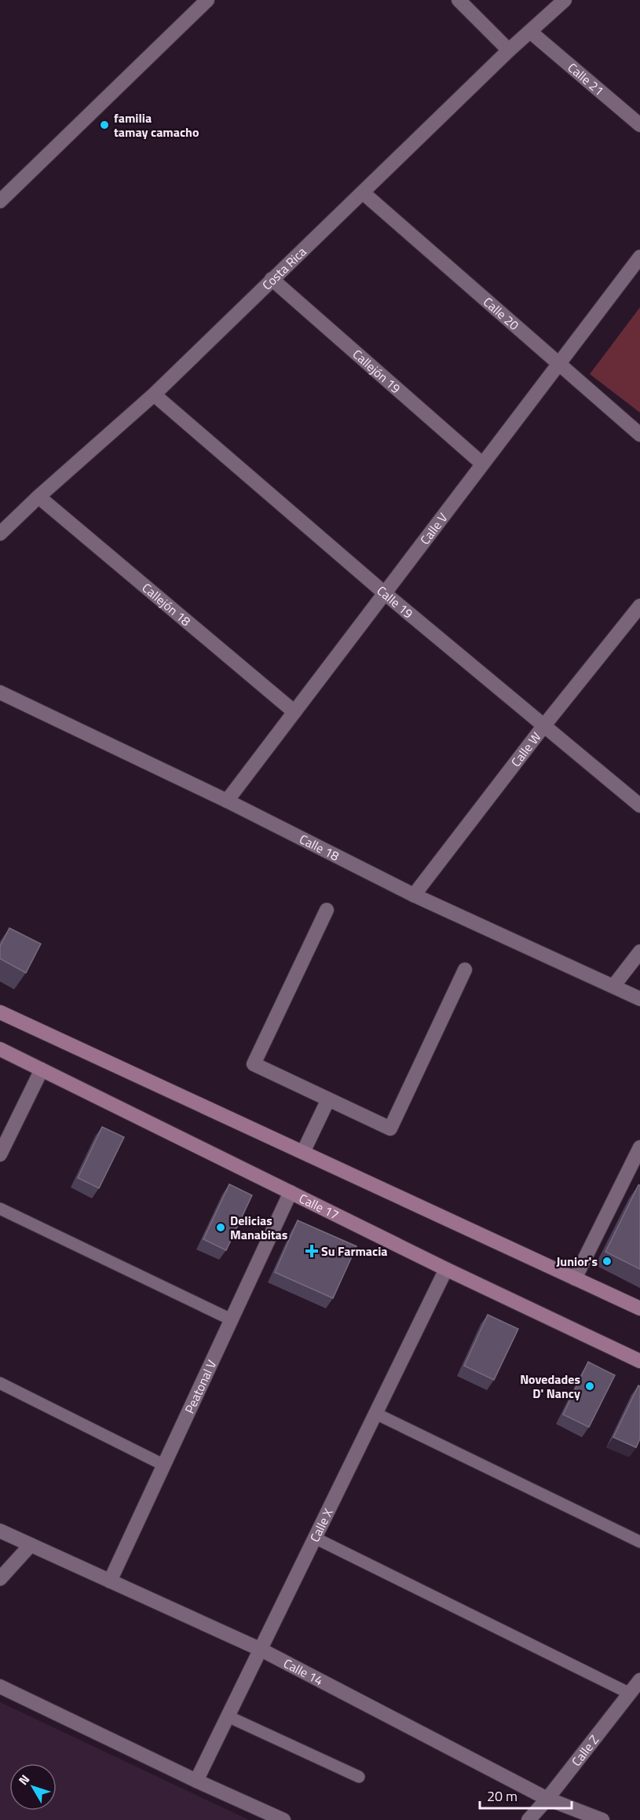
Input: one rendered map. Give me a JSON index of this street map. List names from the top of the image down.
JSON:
{
  "streets": {
    "street": [
      "Calle 21",
      "Costa Rica",
      "Calle 20",
      "Callejón 19",
      "Calle V",
      "Calle 19",
      "Callejón 18",
      "Calle W",
      "Calle 18",
      "Calle 17",
      "Peatonal V",
      "Calle X",
      "Calle 14",
      "Calle Z"
    ]
  },
  "crossings": [
    ["Calle 21", "Costa Rica"],
    ["Costa Rica", "Calle 20"],
    ["Costa Rica", "Callejón 19"],
    ["Costa Rica", "Calle 19"],
    ["Costa Rica", "Callejón 18"],
    ["Calle 20", "Calle V"],
    ["Callejón 19", "Calle V"],
    ["Calle V", "Calle 19"],
    ["Calle V", "Callejón 18"],
    ["Calle V", "Calle 18"],
    ["Calle 19", "Calle W"],
    ["Calle W", "Calle 18"],
    ["Calle 17", "Peatonal V"],
    ["Calle 17", "Calle X"],
    ["Peatonal V", "Calle 14"],
    ["Calle X", "Calle 14"],
    ["Calle 14", "Calle Z"]
  ],
  "places": {
    "other": [
      "familia tamay camacho",
      "Delicias Manabitas",
      "Junior's",
      "Novedades D' Nancy"
    ],
    "health": ["Su Farmacia"]
  },
  "scale_bar": "20 m",
  "north": "top left"
}
